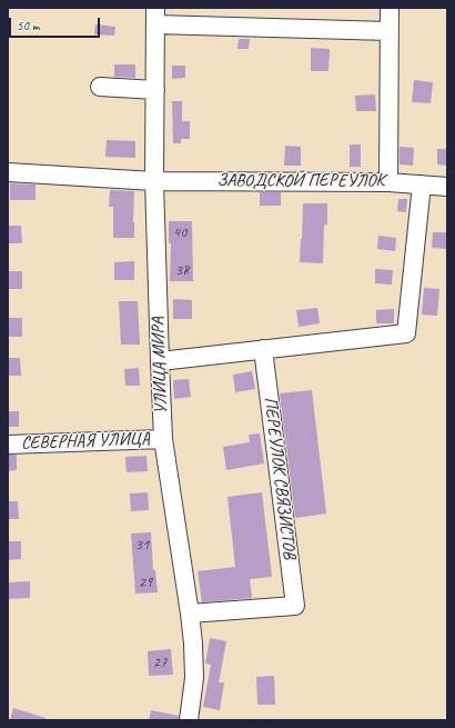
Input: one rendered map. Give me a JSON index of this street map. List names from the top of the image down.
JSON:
{
  "streets": {
    "street": [
      "ЗАВОДСКОЙ ПЕРЕУЛОК",
      "УЛИЦА МИРА",
      "СЕВЕРНАЯ УЛИЦА",
      "ПЕРЕУЛОК СВЯЗИСТОВ"
    ]
  },
  "crossings": [
    ["ЗАВОДСКОЙ ПЕРЕУЛОК", "УЛИЦА МИРА"],
    ["УЛИЦА МИРА", "СЕВЕРНАЯ УЛИЦА"],
    ["УЛИЦА МИРА", "ПЕРЕУЛОК СВЯЗИСТОВ"]
  ],
  "house_numbers": [
    "40",
    "38",
    "31",
    "29",
    "27"
  ],
  "scale_bar": "50 m"
}
